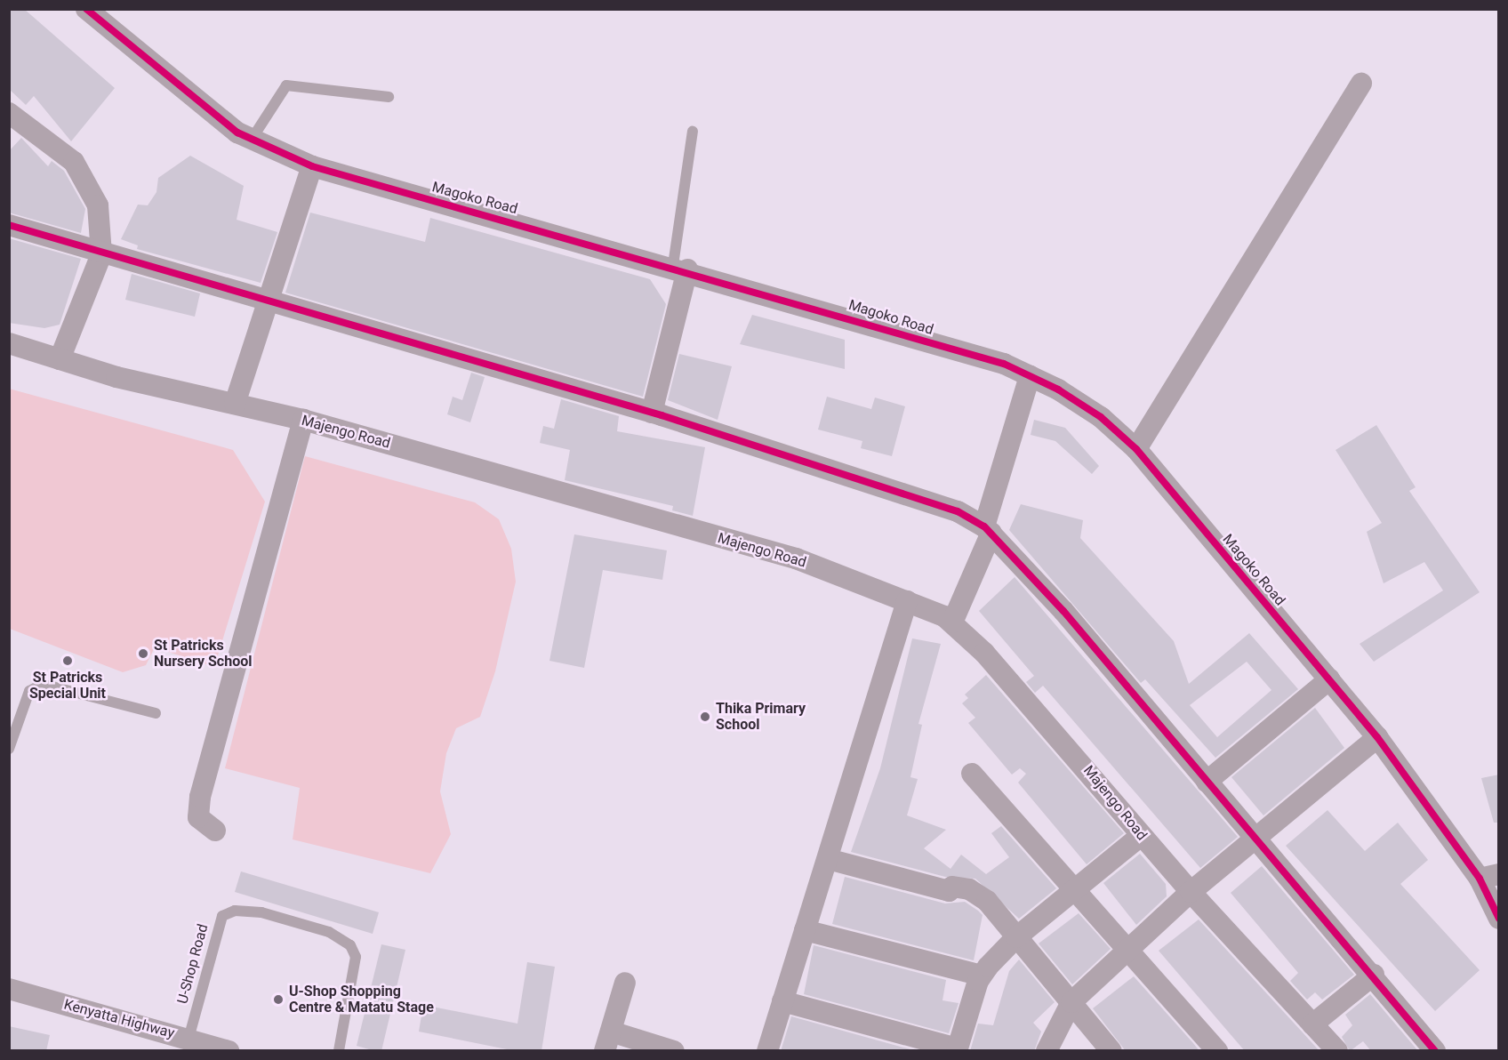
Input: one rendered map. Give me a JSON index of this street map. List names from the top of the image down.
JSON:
{
  "streets": {
    "street": ["Magoko Road", "Majengo Road", "Kenyatta Highway"],
    "lane": ["U-Shop Road"]
  },
  "crossings": [
    ["U-Shop Road", "Kenyatta Highway"]
  ],
  "places": [
    "St Patricks Nursery School",
    "St Patricks Special Unit",
    "Thika Primary School",
    "U-Shop Shopping Centre & Matatu Stage"
  ]
}
